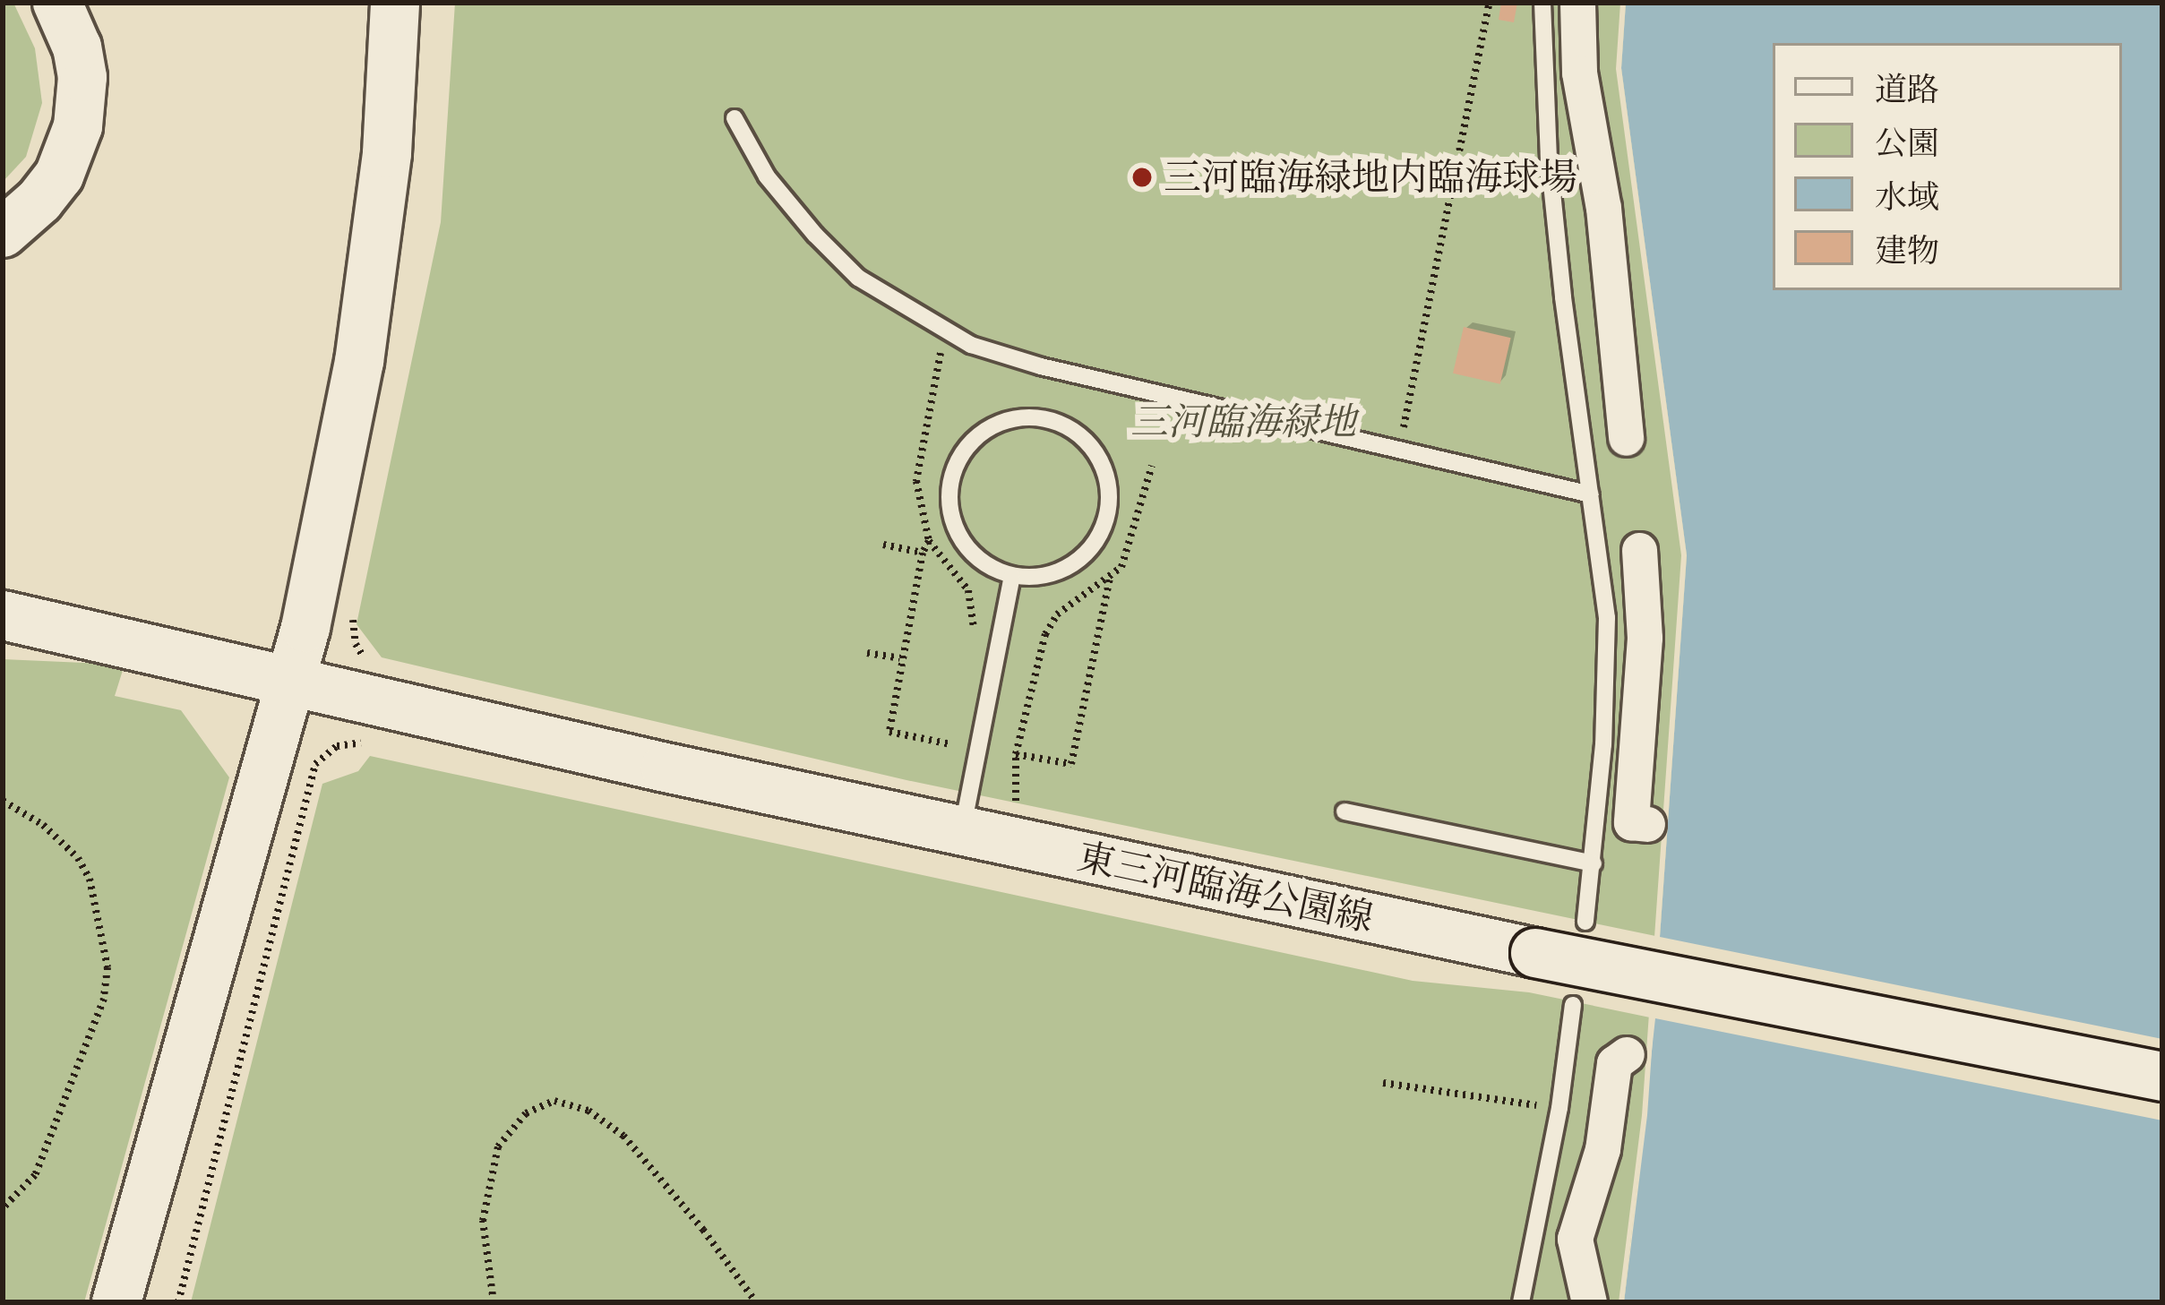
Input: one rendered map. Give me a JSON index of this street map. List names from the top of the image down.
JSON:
{
  "streets": {
    "main road": ["東三河臨海公園線"]
  },
  "parks": ["三河臨海緑地"],
  "places": ["三河臨海緑地内臨海球場"],
  "legend": [
    "道路",
    "公園",
    "水域",
    "建物"
  ]
}
